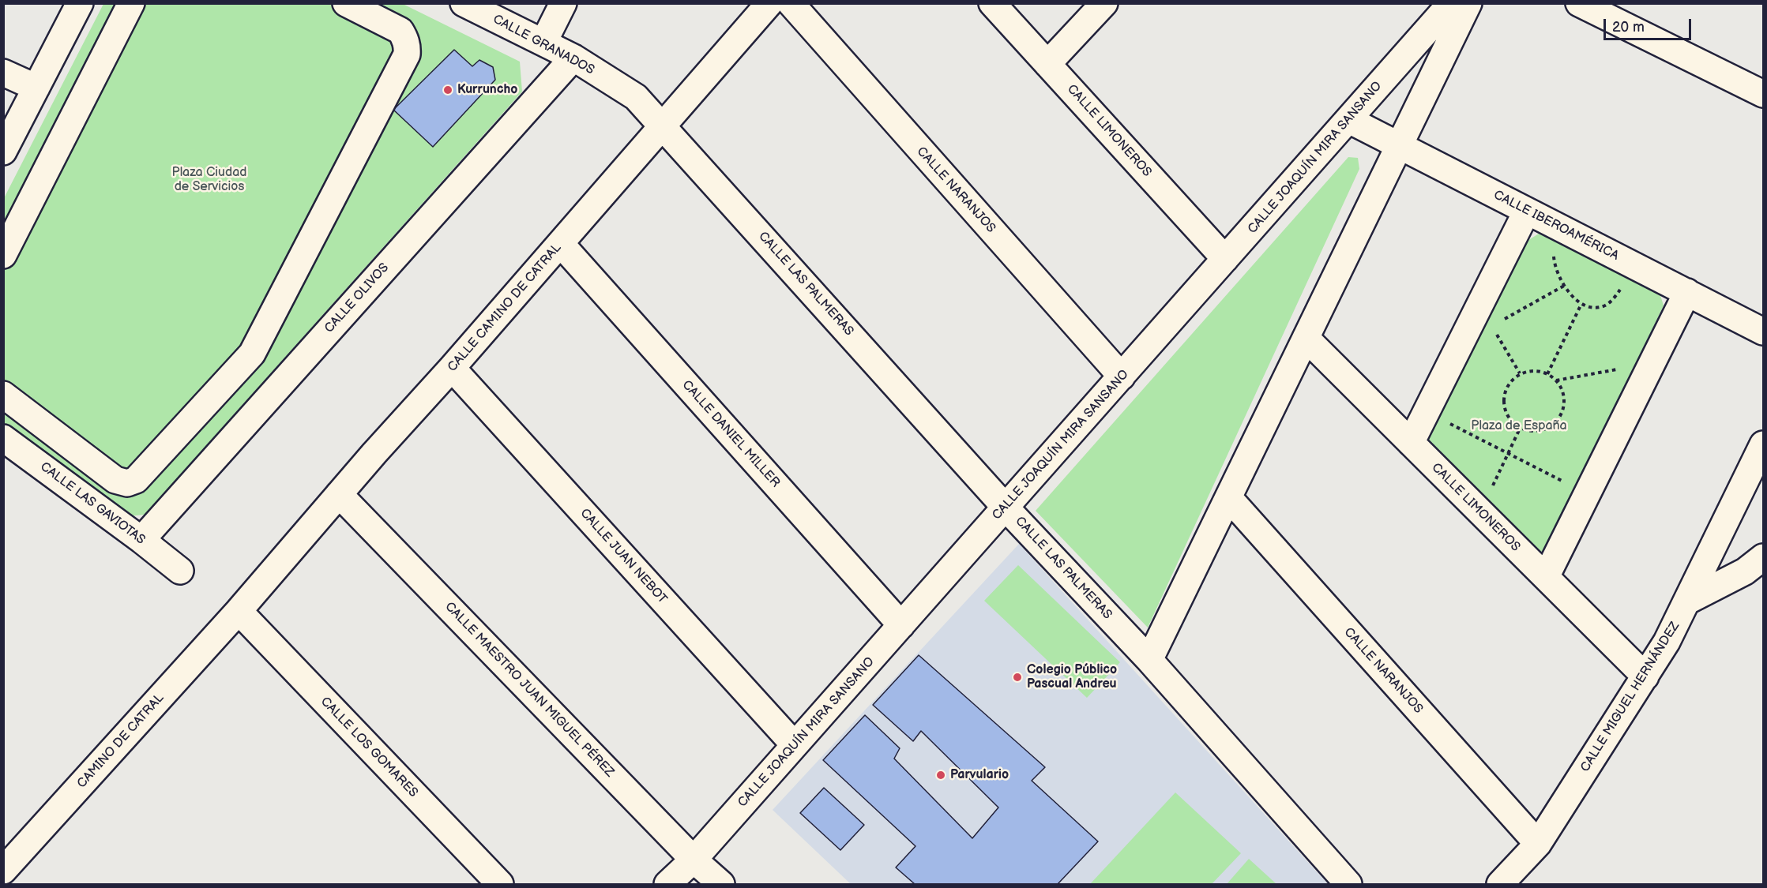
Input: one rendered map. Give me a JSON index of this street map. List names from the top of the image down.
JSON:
{
  "streets": {
    "street": [
      "CALLE GRANADOS",
      "CALLE LIMONEROS",
      "CALLE JOAQUÍN MIRA SANSANO",
      "CALLE NARANJOS",
      "CALLE IBEROAMÉRICA",
      "CALLE LAS PALMERAS",
      "CALLE OLIVOS",
      "CALLE CAMINO DE CATRAL",
      "CALLE DANIEL MILLER",
      "CALLE LAS GAVIOTAS",
      "CALLE JUAN NEBOT",
      "CALLE MAESTRO JUAN MIGUEL PÉREZ",
      "CALLE MIGUEL HERNÁNDEZ",
      "CAMINO DE CATRAL",
      "CALLE LOS GOMARES"
    ]
  },
  "crossings": [
    ["CALLE GRANADOS", "CALLE LAS PALMERAS"],
    ["CALLE GRANADOS", "CALLE OLIVOS"],
    ["CALLE GRANADOS", "CALLE CAMINO DE CATRAL"],
    ["CALLE LIMONEROS", "CALLE JOAQUÍN MIRA SANSANO"],
    ["CALLE LIMONEROS", "CALLE MIGUEL HERNÁNDEZ"],
    ["CALLE JOAQUÍN MIRA SANSANO", "CALLE NARANJOS"],
    ["CALLE JOAQUÍN MIRA SANSANO", "CALLE IBEROAMÉRICA"],
    ["CALLE JOAQUÍN MIRA SANSANO", "CALLE LAS PALMERAS"],
    ["CALLE JOAQUÍN MIRA SANSANO", "CALLE DANIEL MILLER"],
    ["CALLE JOAQUÍN MIRA SANSANO", "CALLE JUAN NEBOT"],
    ["CALLE JOAQUÍN MIRA SANSANO", "CALLE MAESTRO JUAN MIGUEL PÉREZ"],
    ["CALLE NARANJOS", "CALLE MIGUEL HERNÁNDEZ"],
    ["CALLE LAS PALMERAS", "CALLE CAMINO DE CATRAL"],
    ["CALLE OLIVOS", "CALLE LAS GAVIOTAS"],
    ["CALLE CAMINO DE CATRAL", "CALLE DANIEL MILLER"],
    ["CALLE CAMINO DE CATRAL", "CALLE JUAN NEBOT"],
    ["CALLE CAMINO DE CATRAL", "CALLE MAESTRO JUAN MIGUEL PÉREZ"],
    ["CALLE CAMINO DE CATRAL", "CAMINO DE CATRAL"],
    ["CALLE CAMINO DE CATRAL", "CALLE LOS GOMARES"],
    ["CAMINO DE CATRAL", "CALLE LOS GOMARES"]
  ],
  "parks": ["Plaza Ciudad de Servicios", "Plaza de España"],
  "places": ["Kurruncho", "Colegio Público Pascual Andreu", "Parvulario"],
  "scale_bar": "20 m"
}
